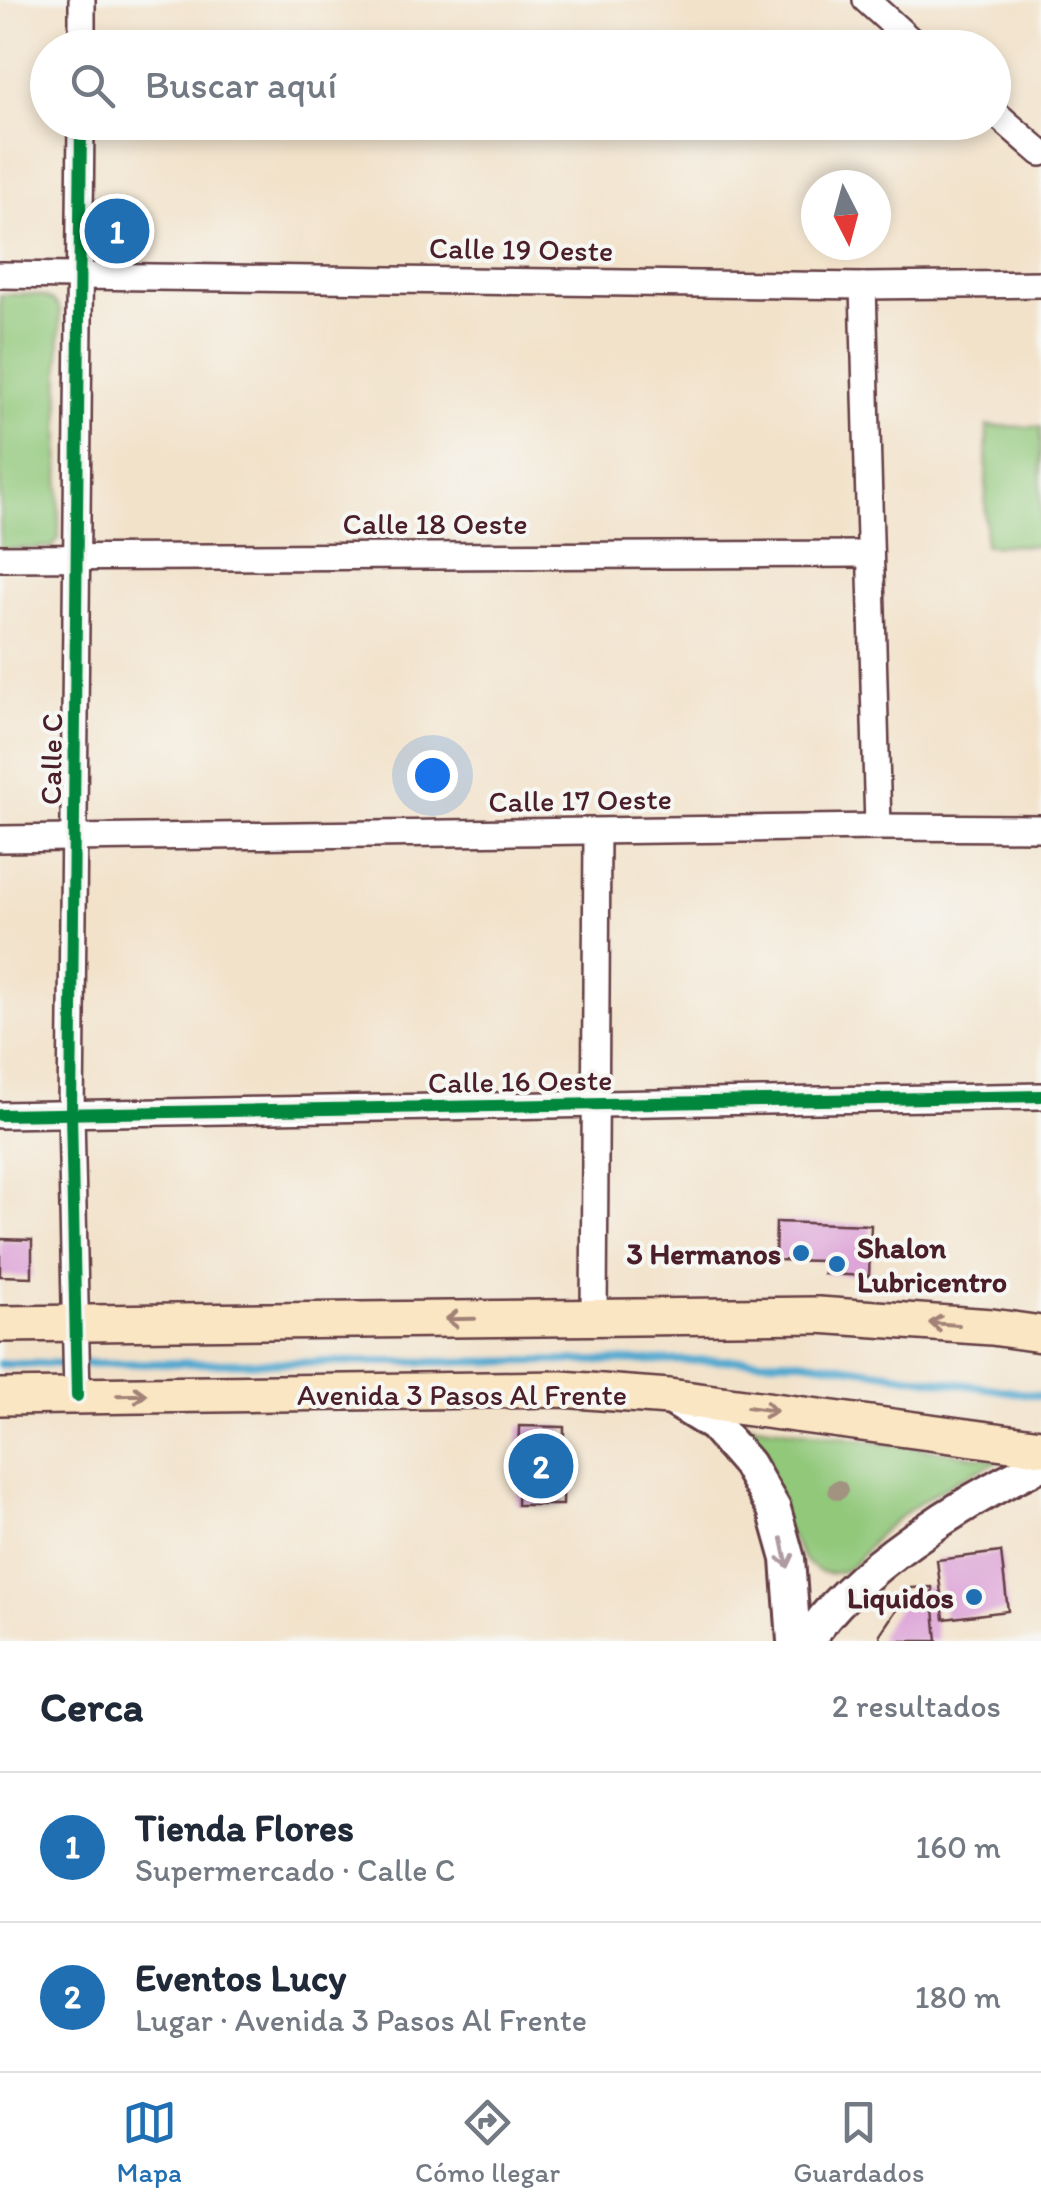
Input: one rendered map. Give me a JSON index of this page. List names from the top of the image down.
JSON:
{
  "streets": {
    "main road": ["Avenida 3 Pasos Al Frente"],
    "street": [
      "Calle 19 Oeste",
      "Calle 18 Oeste",
      "Calle C",
      "Calle 17 Oeste",
      "Calle 16 Oeste"
    ]
  },
  "crossings": [
    ["Calle 19 Oeste", "Calle C"],
    ["Calle 18 Oeste", "Calle C"],
    ["Calle C", "Calle 17 Oeste"],
    ["Calle C", "Calle 16 Oeste"],
    ["Calle C", "Avenida 3 Pasos Al Frente"]
  ],
  "places": ["3 Hermanos", "Shalon Lubricentro", "Liquidos"],
  "north": "bottom",
  "page": {
    "search": "Buscar aquí",
    "pins": ["1", "2"],
    "heading": ["Cerca", "2 resultados"],
    "list": [
      {
        "mark": "1",
        "name": "Tienda Flores",
        "note": "Supermercado · Calle C",
        "value": "160 m"
      },
      {
        "mark": "2",
        "name": "Eventos Lucy",
        "note": "Lugar · Avenida 3 Pasos Al Frente",
        "value": "180 m"
      }
    ],
    "nav": ["Mapa", "Cómo llegar", "Guardados"]
  }
}
